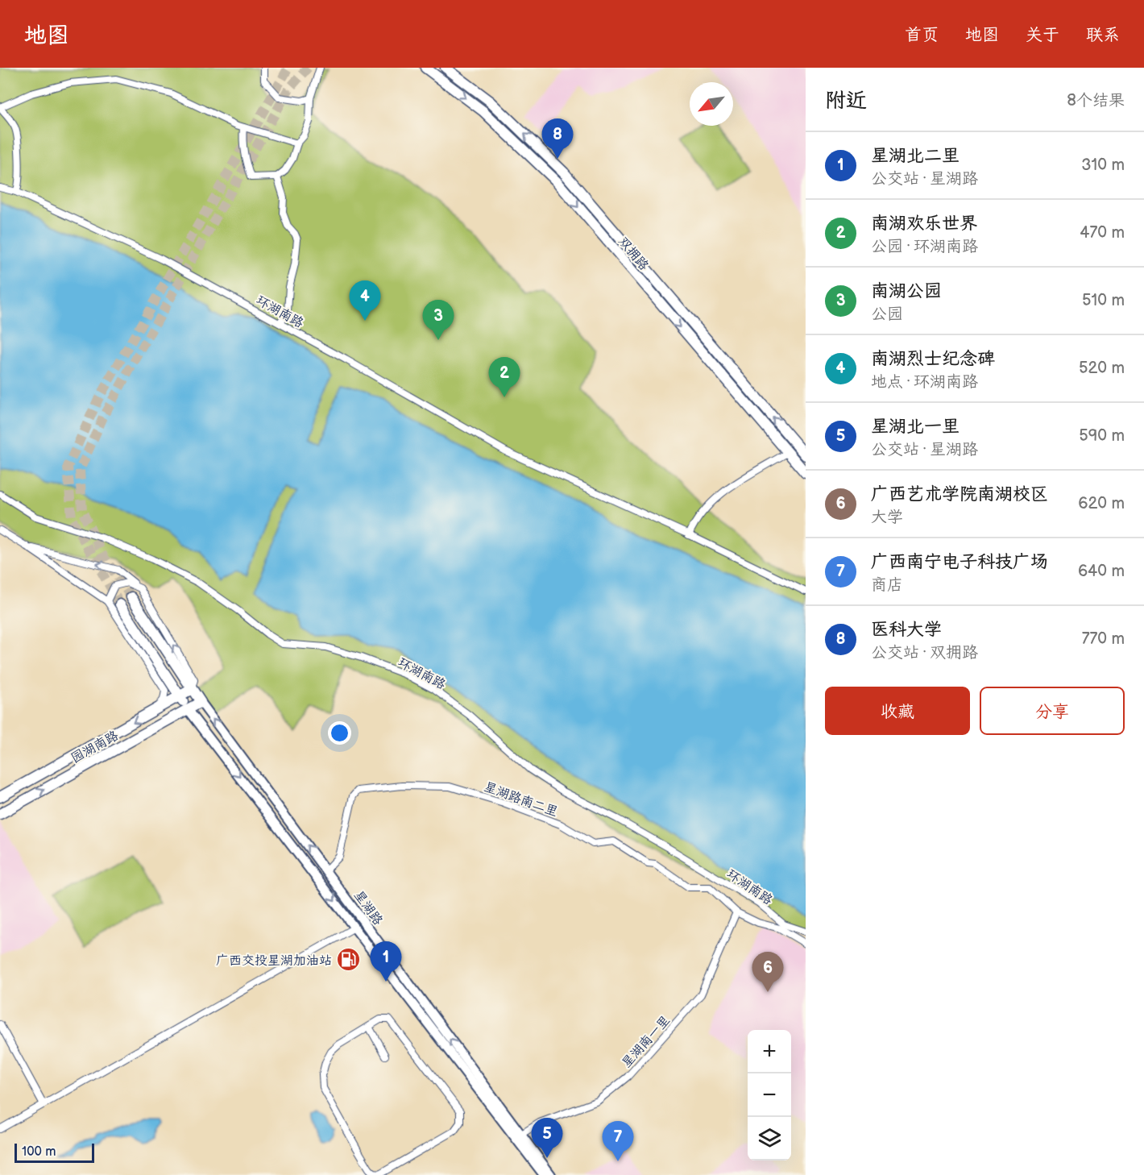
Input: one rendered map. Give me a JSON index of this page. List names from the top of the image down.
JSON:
{
  "streets": {
    "main road": ["双拥路", "园湖南路", "星湖路"],
    "street": ["环湖南路", "星湖路南二里", "星湖南一里"]
  },
  "crossings": [
    ["园湖南路", "星湖路"],
    ["星湖路南二里", "星湖路"],
    ["星湖路南二里", "星湖南一里"],
    ["星湖路", "星湖南一里"]
  ],
  "places": {
    "fuel station": ["广西交投星湖加油站"]
  },
  "scale_bar": "100 m",
  "north": "bottom left",
  "page": {
    "header": "地图",
    "nav": [
      "首页",
      "地图",
      "关于",
      "联系"
    ],
    "heading": ["附近", "8个结果"],
    "pins": [
      "8",
      "4",
      "3",
      "2",
      "1",
      "6",
      "5",
      "7"
    ],
    "list": [
      {
        "mark": "1",
        "name": "星湖北二里",
        "note": "公交站 · 星湖路",
        "value": "310 m"
      },
      {
        "mark": "2",
        "name": "南湖欢乐世界",
        "note": "公园 · 环湖南路",
        "value": "470 m"
      },
      {
        "mark": "3",
        "name": "南湖公园",
        "note": "公园",
        "value": "510 m"
      },
      {
        "mark": "4",
        "name": "南湖烈士纪念碑",
        "note": "地点 · 环湖南路",
        "value": "520 m"
      },
      {
        "mark": "5",
        "name": "星湖北一里",
        "note": "公交站 · 星湖路",
        "value": "590 m"
      },
      {
        "mark": "6",
        "name": "广西艺术学院南湖校区",
        "note": "大学",
        "value": "620 m"
      },
      {
        "mark": "7",
        "name": "广西南宁电子科技广场",
        "note": "商店",
        "value": "640 m"
      },
      {
        "mark": "8",
        "name": "医科大学",
        "note": "公交站 · 双拥路",
        "value": "770 m"
      }
    ],
    "buttons": ["收藏", "分享"],
    "map_buttons": ["+", "−"],
    "scale": "100 m"
  }
}
